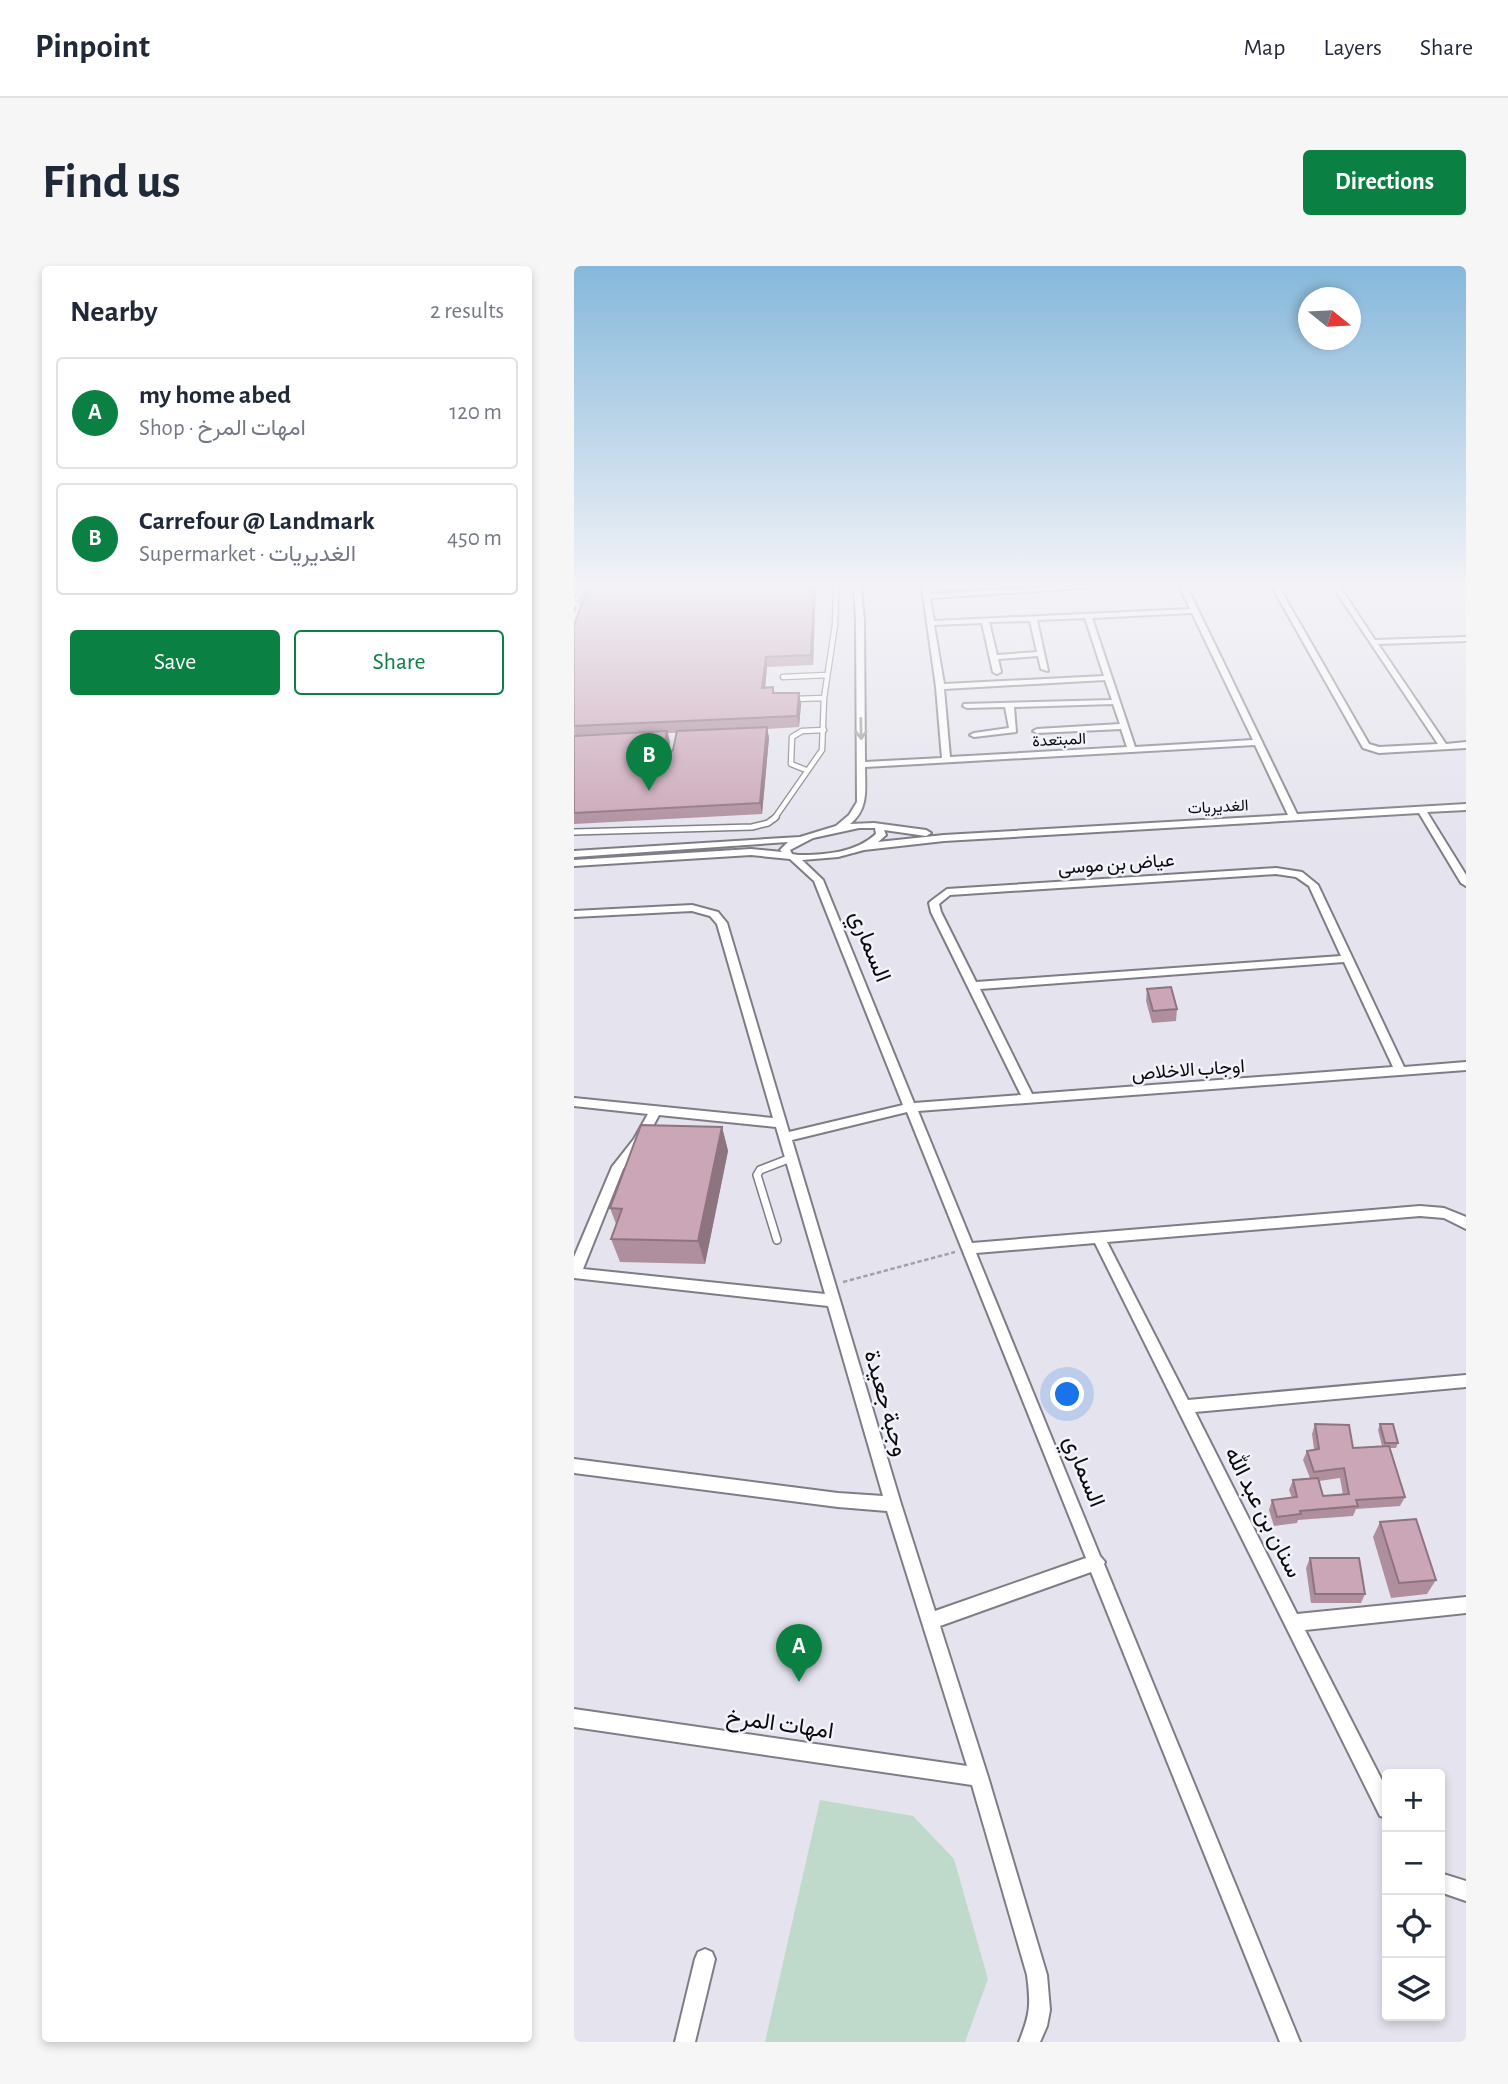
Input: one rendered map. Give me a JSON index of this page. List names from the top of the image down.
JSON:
{
  "streets": {
    "street": [
      "المبتعدة",
      "الغديريات",
      "عياض بن موسى",
      "السماري",
      "اوجاب الاخلاص",
      "وجبة جعيدة",
      "سنان بن عبد الله",
      "امهات المرخ"
    ]
  },
  "crossings": [
    ["الغديريات", "السماري"],
    ["عياض بن موسى", "اوجاب الاخلاص"],
    ["السماري", "اوجاب الاخلاص"],
    ["اوجاب الاخلاص", "وجبة جعيدة"],
    ["وجبة جعيدة", "امهات المرخ"]
  ],
  "north": "right",
  "page": {
    "header": "Pinpoint",
    "nav": ["Map", "Layers", "Share"],
    "buttons": [
      "Directions",
      ["Save", "Share"]
    ],
    "title": "Find us",
    "heading": ["Nearby", "2 results"],
    "list": [
      {
        "mark": "A",
        "name": "my home abed",
        "note": "Shop · امهات المرخ",
        "value": "120 m"
      },
      {
        "mark": "B",
        "name": "Carrefour @ Landmark",
        "note": "Supermarket · الغديريات",
        "value": "450 m"
      }
    ],
    "pins": ["B", "A"],
    "map_buttons": ["+", "−"]
  }
}
